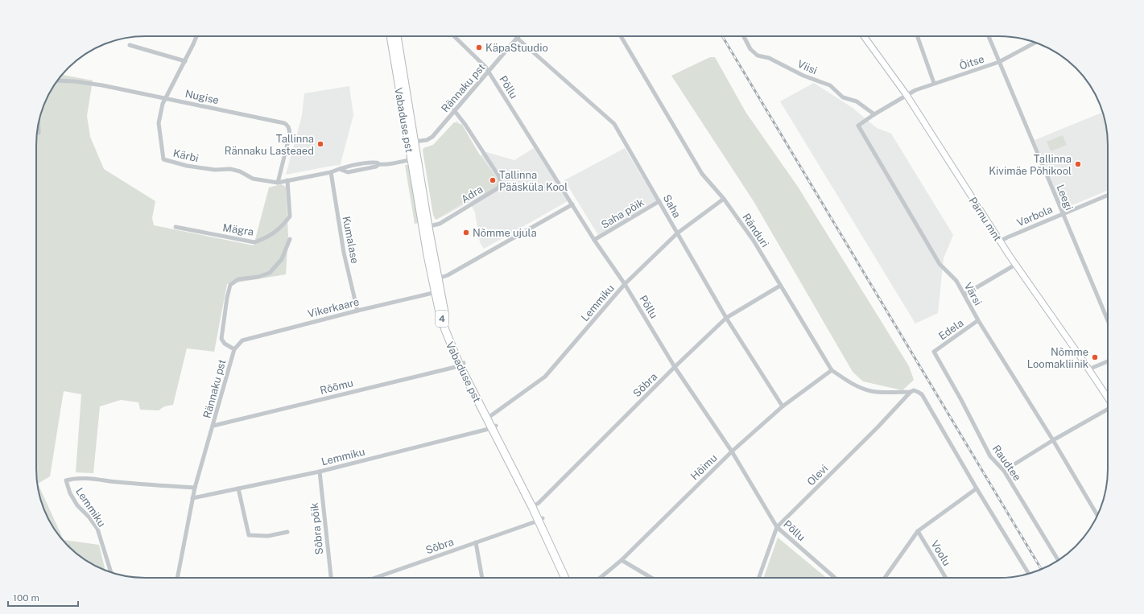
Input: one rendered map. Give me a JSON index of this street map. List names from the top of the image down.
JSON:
{
  "streets": {
    "highway": ["Vabaduse pst", "4"],
    "main road": ["Pärnu mnt"],
    "street": [
      "Õitse",
      "Viisi",
      "Põllu",
      "Rännaku pst",
      "Nugise",
      "Kärbi",
      "Adra",
      "Leegi",
      "Saha",
      "Saha põik",
      "Varbola",
      "Mägra",
      "Ränduri",
      "Kumalase",
      "Värsi",
      "Lemmiku",
      "Vikerkaare",
      "Edela",
      "Sõbra",
      "Rõõmu",
      "Raudtee",
      "Hõimu",
      "Olevi",
      "Sõbra põik",
      "Voolu"
    ]
  },
  "crossings": [
    ["Õitse", "Leegi"],
    ["Õitse", "Pärnu mnt"],
    ["Õitse", "Värsi"],
    ["Viisi", "Värsi"],
    ["Põllu", "Rännaku pst"],
    ["Põllu", "Saha põik"],
    ["Põllu", "Lemmiku"],
    ["Põllu", "Sõbra"],
    ["Põllu", "Hõimu"],
    ["Põllu", "Olevi"],
    ["Rännaku pst", "Vabaduse pst"],
    ["Rännaku pst", "Adra"],
    ["Rännaku pst", "Saha"],
    ["Rännaku pst", "Lemmiku"],
    ["Rännaku pst", "Vikerkaare"],
    ["Rännaku pst", "Rõõmu"],
    ["Nugise", "Kärbi"],
    ["Vabaduse pst", "Adra"],
    ["Vabaduse pst", "Lemmiku"],
    ["Vabaduse pst", "Vikerkaare"],
    ["Vabaduse pst", "Sõbra"],
    ["Vabaduse pst", "Rõõmu"],
    ["Kärbi", "Mägra"],
    ["Leegi", "Varbola"],
    ["Saha", "Saha põik"],
    ["Saha", "Lemmiku"],
    ["Saha", "Sõbra"],
    ["Saha", "Hõimu"],
    ["Varbola", "Pärnu mnt"],
    ["Pärnu mnt", "Värsi"],
    ["Ränduri", "Lemmiku"],
    ["Ränduri", "Sõbra"],
    ["Ränduri", "Hõimu"],
    ["Ränduri", "Olevi"],
    ["Kumalase", "Vikerkaare"],
    ["Värsi", "Edela"],
    ["Lemmiku", "Sõbra põik"],
    ["Edela", "Raudtee"]
  ],
  "places": [
    "KäpaStuudio",
    "Tallinna Rännaku Lasteaed",
    "Tallinna Kivimäe Põhikool",
    "Tallinna Pääsküla Kool",
    "Nõmme ujula",
    "Nõmme Loomakliinik"
  ],
  "scale_bar": "100 m"
}
